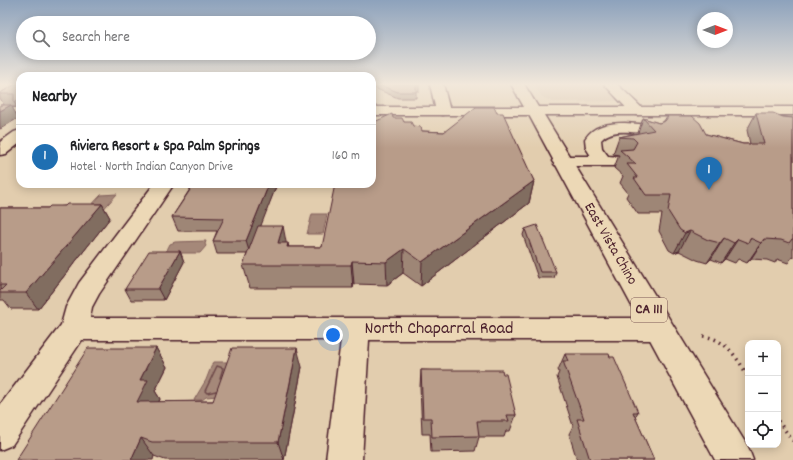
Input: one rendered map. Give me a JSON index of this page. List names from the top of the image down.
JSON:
{
  "streets": {
    "main road": ["East Vista Chino", "CA 111", "North Chaparral Road"]
  },
  "crossings": [
    ["East Vista Chino", "CA 111"],
    ["East Vista Chino", "North Chaparral Road"]
  ],
  "north": "right",
  "page": {
    "search": "Search here",
    "heading": "Nearby",
    "list": [
      {
        "mark": "1",
        "name": "Riviera Resort & Spa Palm Springs",
        "note": "Hotel · North Indian Canyon Drive",
        "value": "160 m"
      }
    ],
    "pins": "1",
    "map_buttons": ["+", "−"]
  }
}
